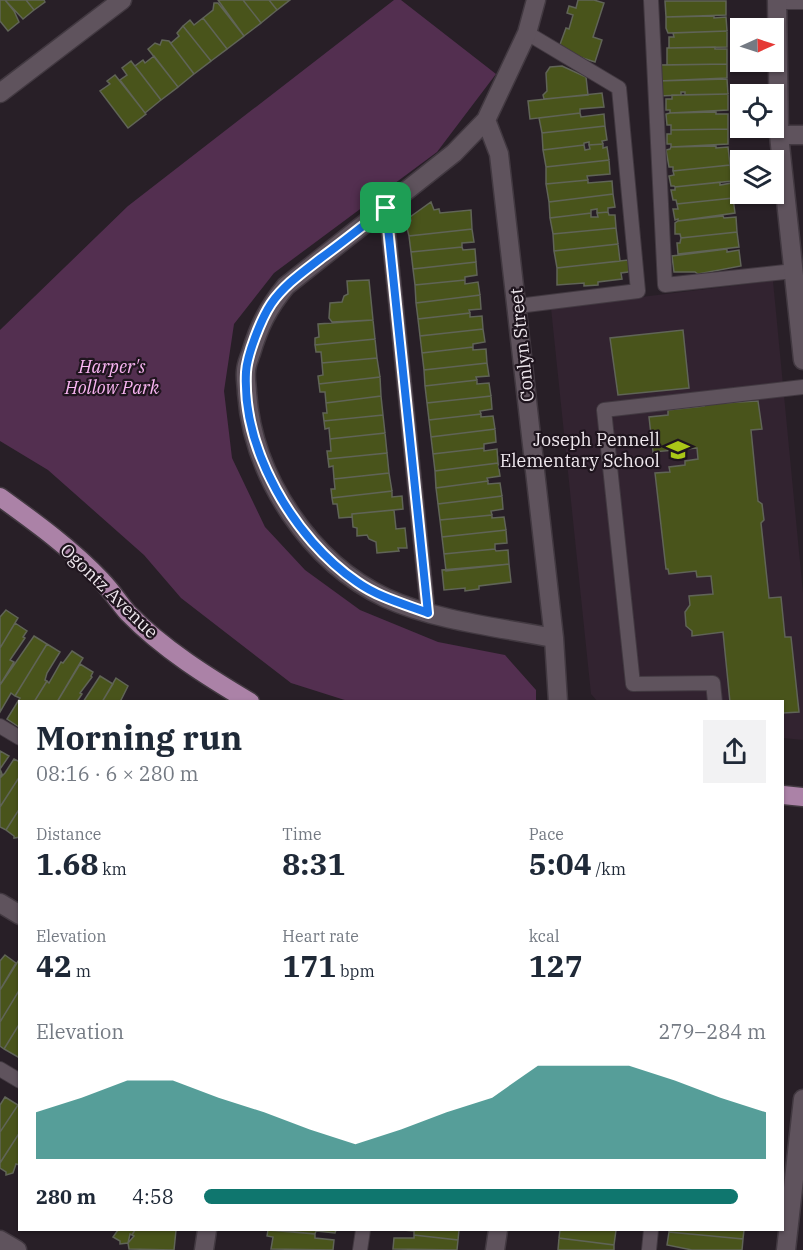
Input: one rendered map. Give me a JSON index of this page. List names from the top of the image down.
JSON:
{
  "streets": {
    "main road": ["Ogontz Avenue"],
    "street": ["Conlyn Street"]
  },
  "parks": ["Harper's Hollow Park"],
  "places": {
    "school or university": ["Joseph Pennell Elementary School"]
  },
  "north": "right",
  "page": {
    "heading": ["Morning run", "08:16 · 6 × 280 m"],
    "stats": [
      ["Distance", "1.68 km"],
      ["Time", "8:31"],
      ["Pace", "5:04 /km"],
      ["Elevation", "42 m"],
      ["Heart rate", "171 bpm"],
      ["kcal", "127"]
    ],
    "chart": ["Elevation", "279–284 m"],
    "list": [
      {
        "name": "280 m",
        "note": "4:58"
      }
    ]
  }
}
